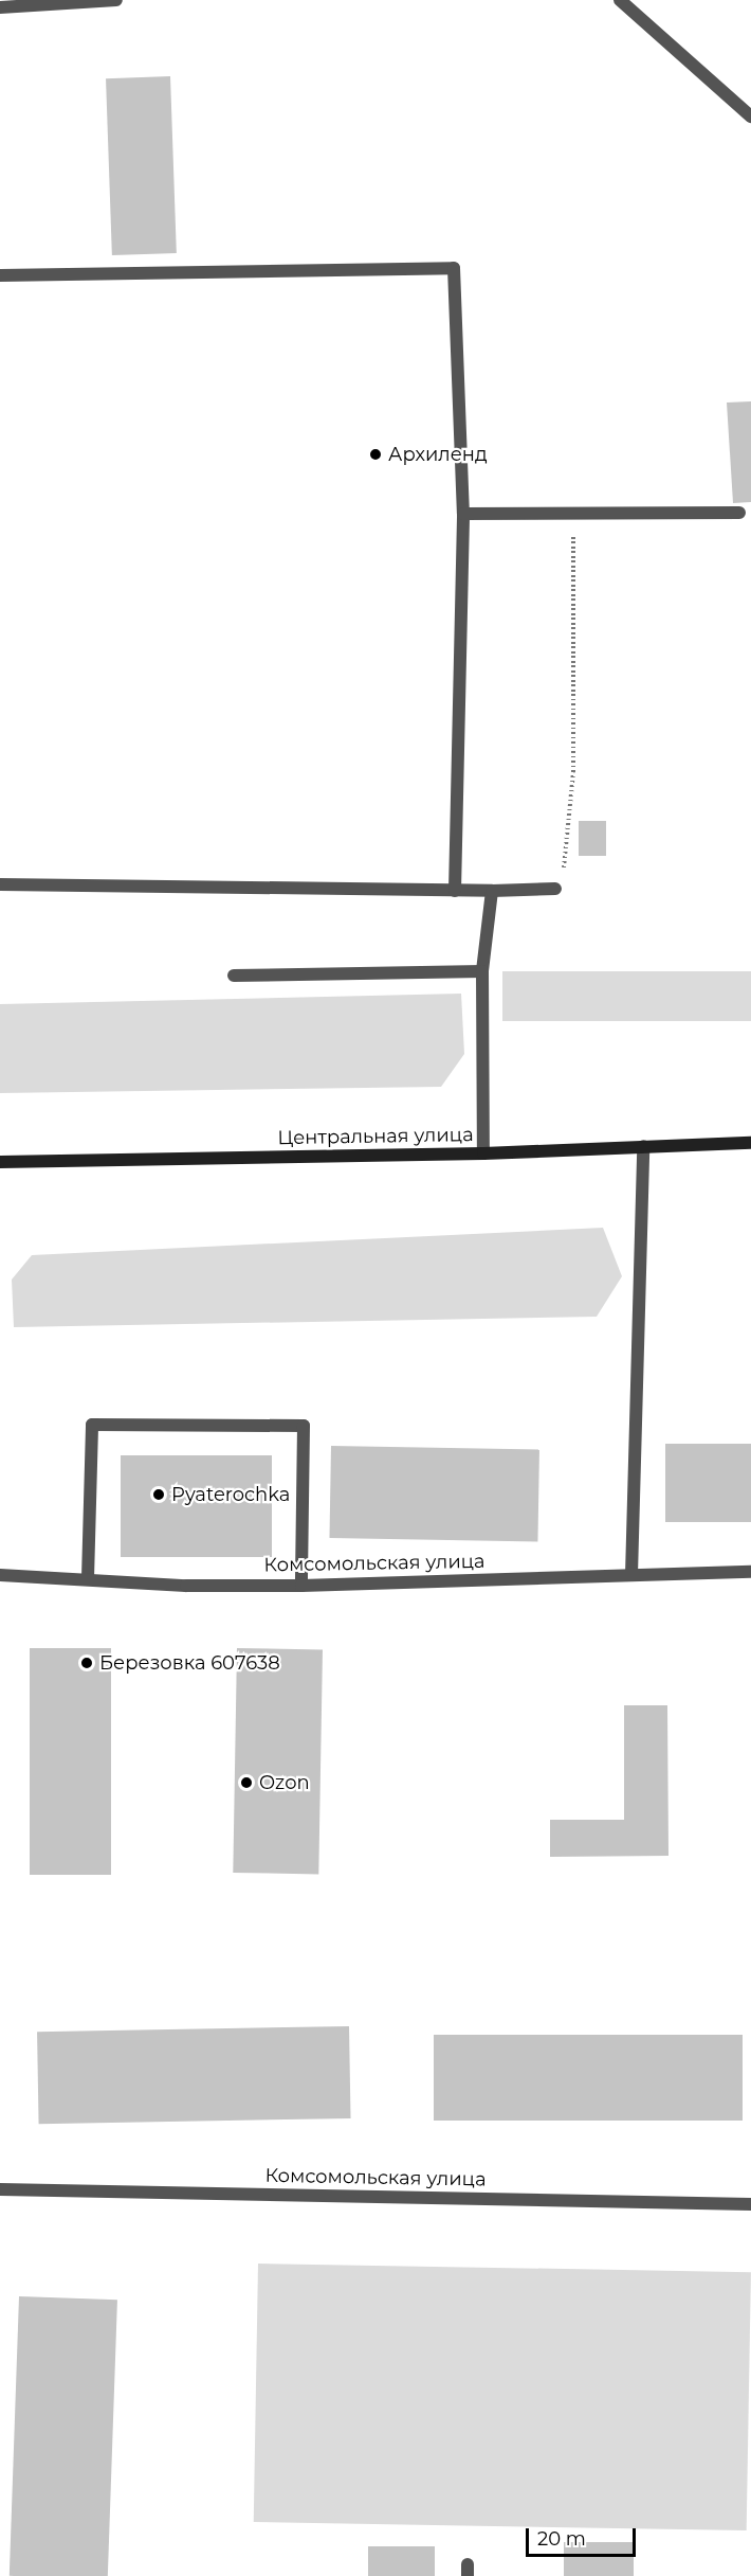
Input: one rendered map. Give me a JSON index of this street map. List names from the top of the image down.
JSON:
{
  "streets": {
    "main road": ["Центральная улица"],
    "street": ["Комсомольская улица"]
  },
  "places": [
    "Архиленд",
    "Pyaterochka",
    "Березовка 607638",
    "Ozon"
  ],
  "scale_bar": "20 m"
}
